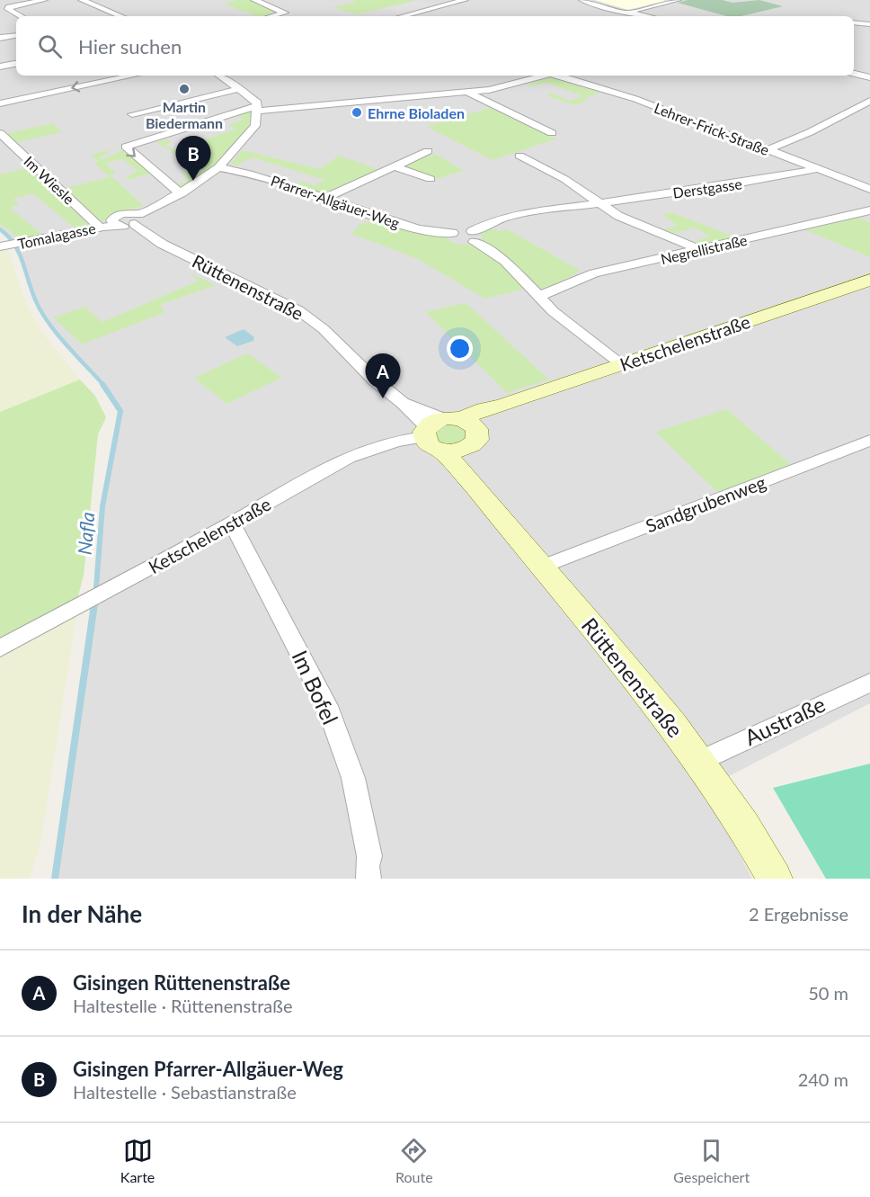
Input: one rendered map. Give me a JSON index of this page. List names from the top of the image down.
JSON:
{
  "streets": {
    "main road": ["Rüttenenstraße", "Ketschelenstraße"],
    "street": [
      "Lehrer-Frick-Straße",
      "Im Wiesle",
      "Derstgasse",
      "Pfarrer-Allgäuer-Weg",
      "Tomalagasse",
      "Negrellistraße",
      "Sandgrubenweg",
      "Im Bofel",
      "Austraße"
    ]
  },
  "crossings": [
    ["Lehrer-Frick-Straße", "Derstgasse"],
    ["Im Wiesle", "Tomalagasse"],
    ["Derstgasse", "Pfarrer-Allgäuer-Weg"],
    ["Tomalagasse", "Rüttenenstraße"],
    ["Rüttenenstraße", "Ketschelenstraße"],
    ["Rüttenenstraße", "Sandgrubenweg"],
    ["Rüttenenstraße", "Austraße"],
    ["Ketschelenstraße", "Im Bofel"]
  ],
  "water": ["Nafla"],
  "places": ["Martin Biedermann", "Ehrne Bioladen"],
  "page": {
    "search": "Hier suchen",
    "pins": ["B", "A"],
    "heading": ["In der Nähe", "2 Ergebnisse"],
    "list": [
      {
        "mark": "A",
        "name": "Gisingen Rüttenenstraße",
        "note": "Haltestelle · Rüttenenstraße",
        "value": "50 m"
      },
      {
        "mark": "B",
        "name": "Gisingen Pfarrer-Allgäuer-Weg",
        "note": "Haltestelle · Sebastianstraße",
        "value": "240 m"
      }
    ],
    "nav": ["Karte", "Route", "Gespeichert"]
  }
}
